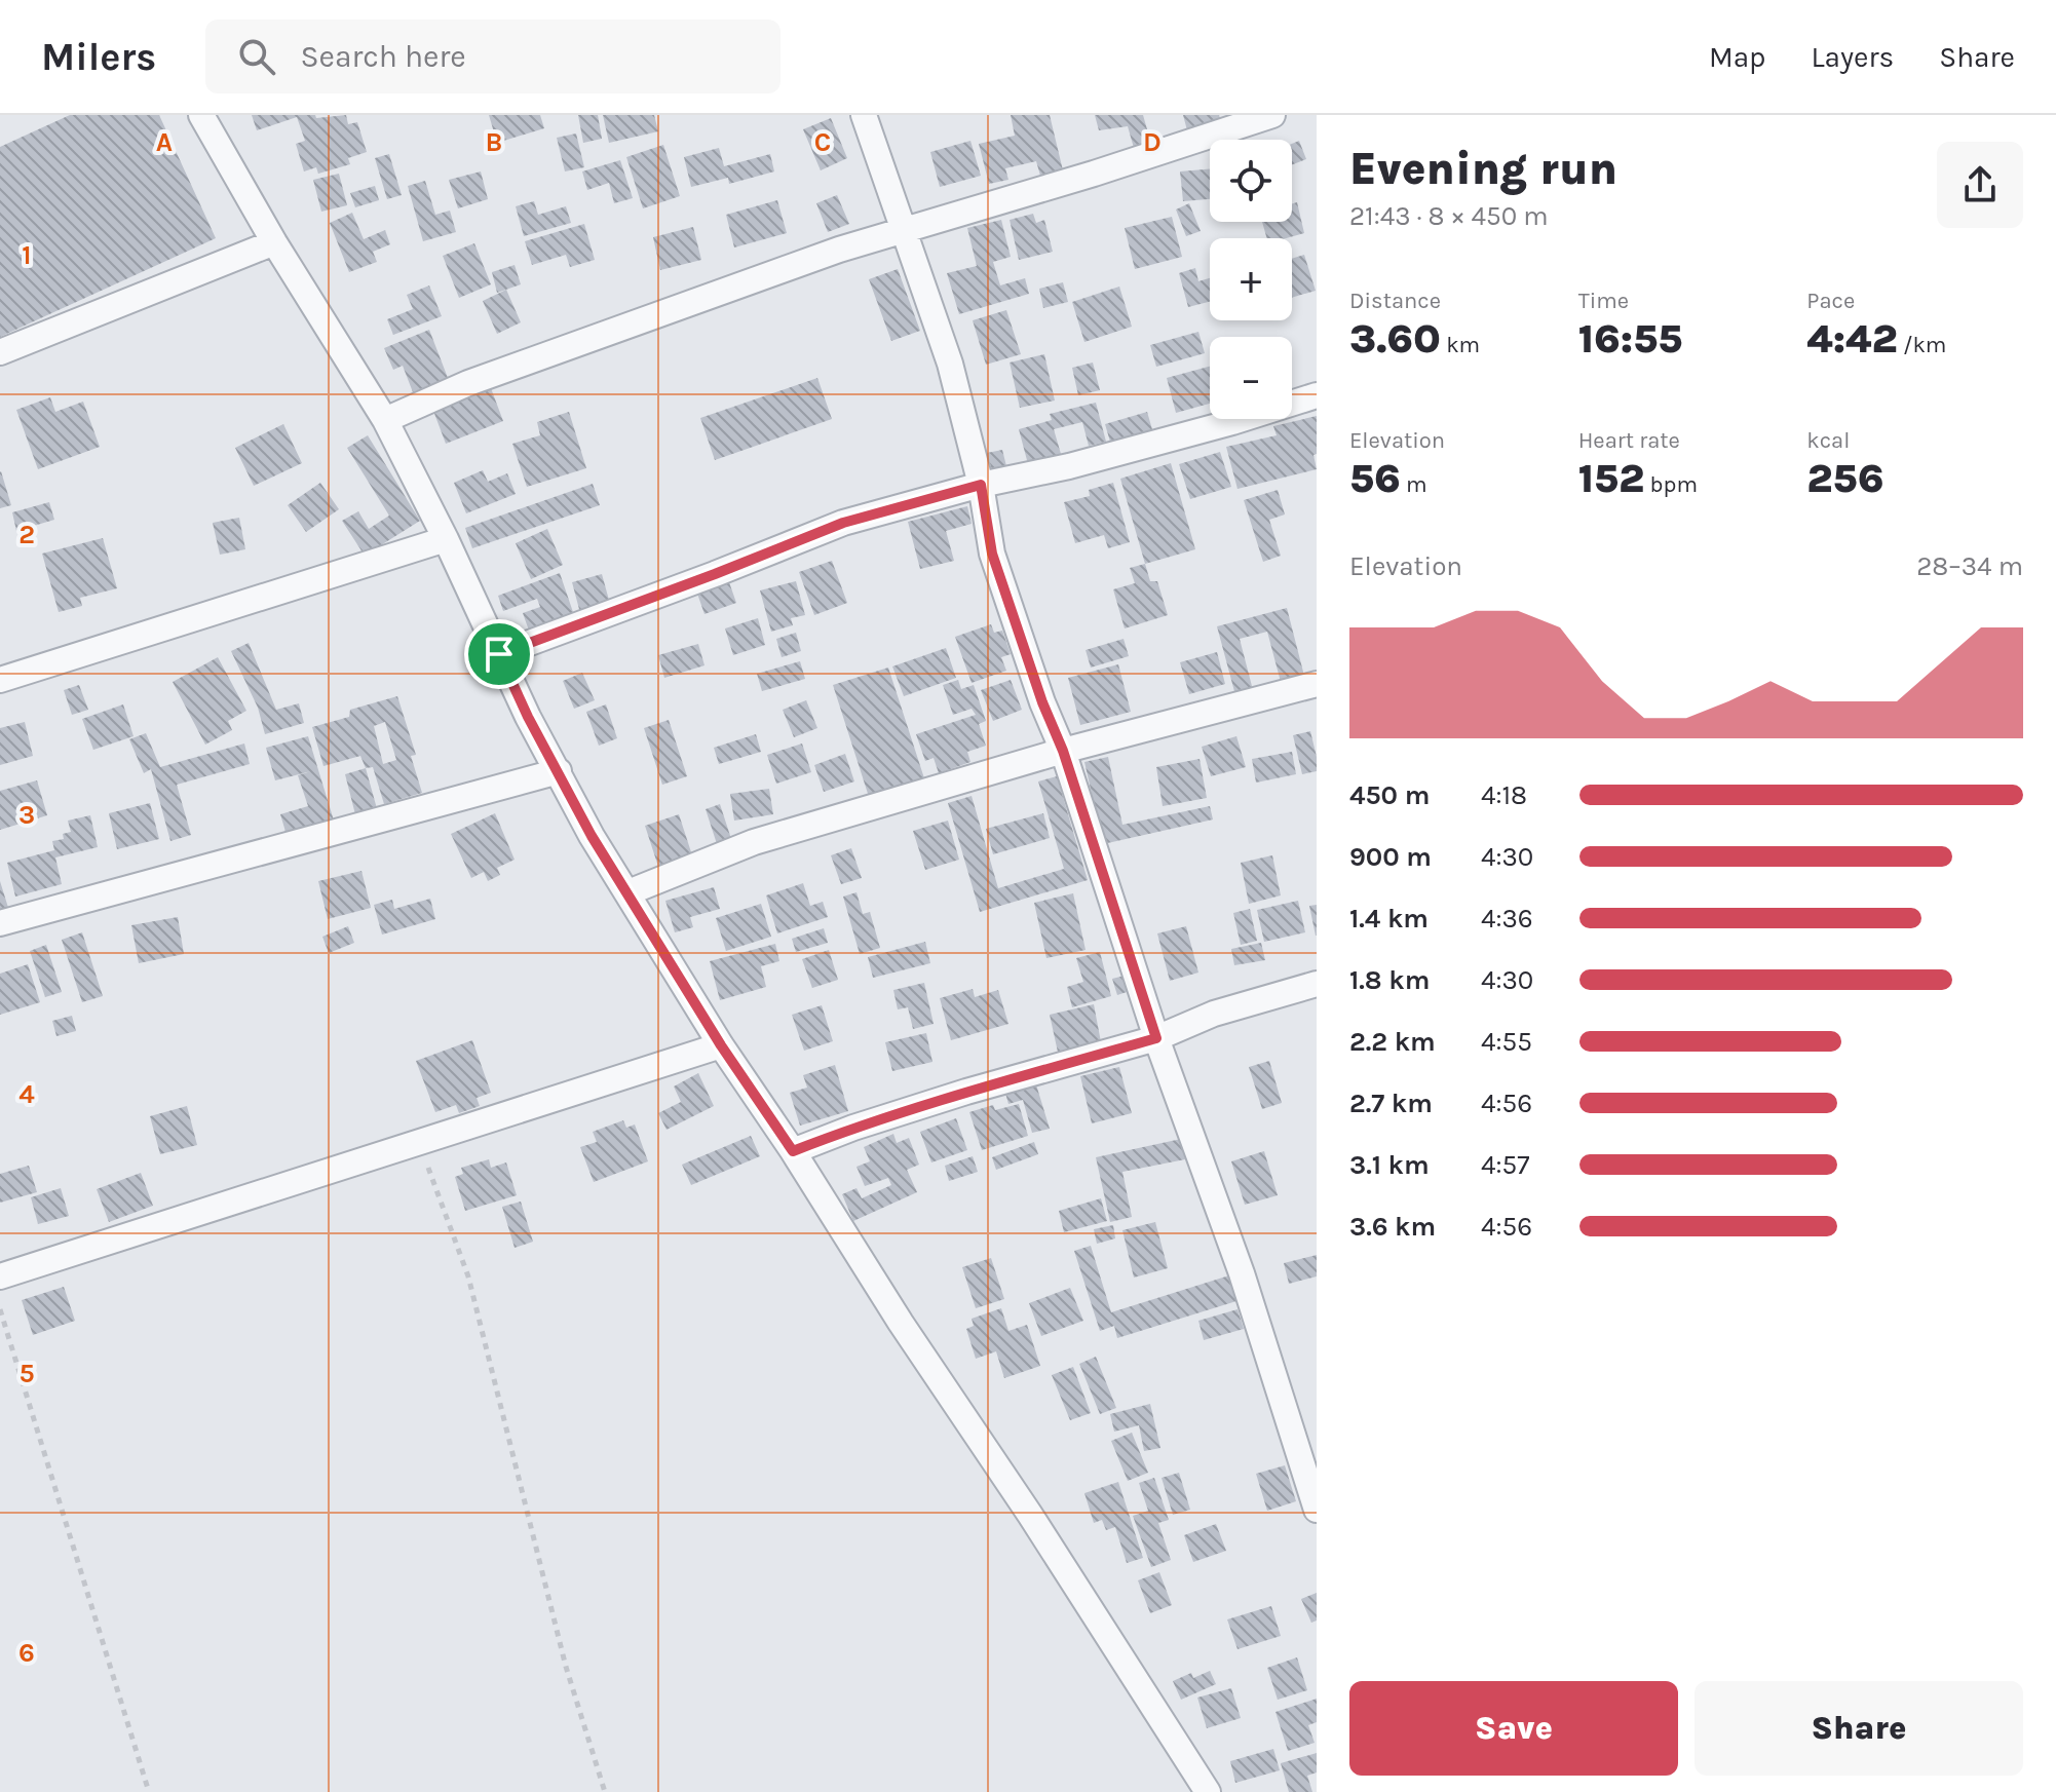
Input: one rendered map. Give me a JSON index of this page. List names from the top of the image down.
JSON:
{
  "page": {
    "header": "Milers",
    "search": "Search here",
    "nav": ["Map", "Layers", "Share"],
    "heading": ["Evening run", "21:43 · 8 × 450 m"],
    "map_buttons": ["+", "−"],
    "stats": [
      ["Distance", "3.60 km"],
      ["Time", "16:55"],
      ["Pace", "4:42 /km"],
      ["Elevation", "56 m"],
      ["Heart rate", "152 bpm"],
      ["kcal", "256"]
    ],
    "chart": ["Elevation", "28–34 m"],
    "list": [
      {
        "name": "450 m",
        "note": "4:18"
      },
      {
        "name": "900 m",
        "note": "4:30"
      },
      {
        "name": "1.4 km",
        "note": "4:36"
      },
      {
        "name": "1.8 km",
        "note": "4:30"
      },
      {
        "name": "2.2 km",
        "note": "4:55"
      },
      {
        "name": "2.7 km",
        "note": "4:56"
      },
      {
        "name": "3.1 km",
        "note": "4:57"
      },
      {
        "name": "3.6 km",
        "note": "4:56"
      }
    ],
    "buttons": ["Save", "Share"]
  },
  "grid": {
    "columns": [
      "A",
      "B",
      "C",
      "D"
    ],
    "rows": [
      "1",
      "2",
      "3",
      "4",
      "5",
      "6"
    ]
  }
}
